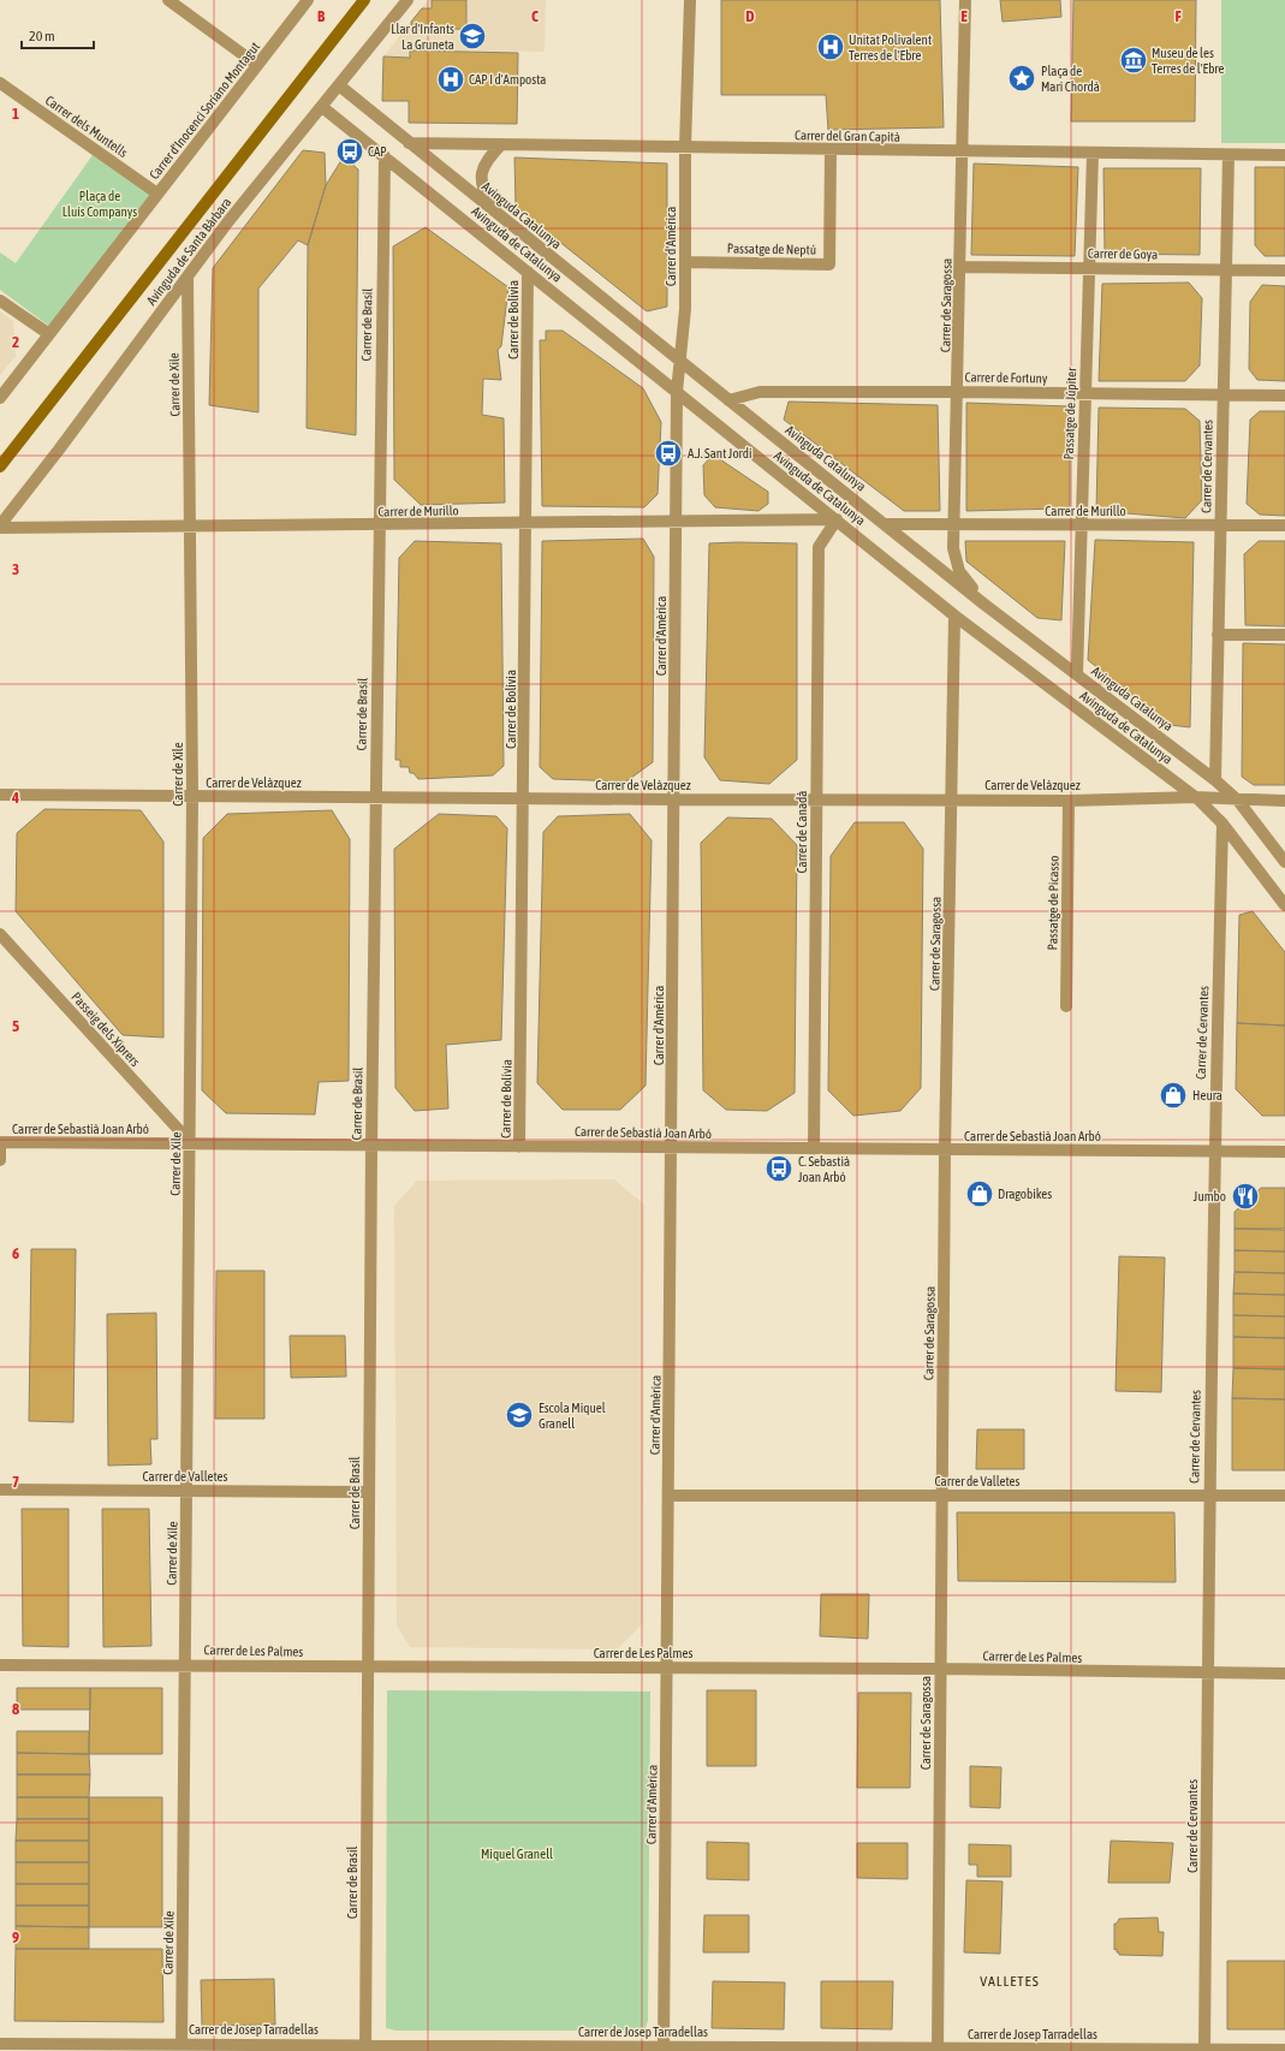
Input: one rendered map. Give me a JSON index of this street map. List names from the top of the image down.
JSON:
{
  "streets": {
    "street": [
      "Carrer d'Inocenci Soriano Montagut",
      "Carrer dels Muntells",
      "Carrer del Gran Capità",
      "Avinguda Catalunya",
      "Avinguda de Catalunya",
      "Carrer d'Amèrica",
      "Passatge de Neptú",
      "Avinguda de Santa Bàrbara",
      "Carrer de Goya",
      "Carrer de Saragossa",
      "Carrer de Bolívia",
      "Carrer de Brasil",
      "Carrer de Fortuny",
      "Carrer de Xile",
      "Passatge de Júpiter",
      "Carrer de Cervantes",
      "Carrer de Murillo",
      "Carrer de Velàzquez",
      "Carrer de Canadà",
      "Passatge de Picasso",
      "Passeig dels Xiprers",
      "Carrer de Sebastià Joan Arbó",
      "Carrer de Valletes",
      "Carrer de Les Palmes",
      "Carrer de Josep Tarradellas"
    ]
  },
  "crossings": [
    ["Carrer d'Inocenci Soriano Montagut", "Carrer dels Muntells"],
    ["Carrer del Gran Capità", "Avinguda Catalunya"],
    ["Carrer del Gran Capità", "Carrer d'Amèrica"],
    ["Carrer del Gran Capità", "Passatge de Neptú"],
    ["Carrer del Gran Capità", "Carrer de Saragossa"],
    ["Carrer del Gran Capità", "Passatge de Júpiter"],
    ["Carrer del Gran Capità", "Carrer de Cervantes"],
    ["Avinguda Catalunya", "Carrer d'Amèrica"],
    ["Avinguda Catalunya", "Avinguda de Santa Bàrbara"],
    ["Avinguda Catalunya", "Carrer de Saragossa"],
    ["Avinguda Catalunya", "Carrer de Fortuny"],
    ["Avinguda Catalunya", "Passatge de Júpiter"],
    ["Avinguda Catalunya", "Carrer de Cervantes"],
    ["Avinguda Catalunya", "Carrer de Murillo"],
    ["Avinguda Catalunya", "Carrer de Velàzquez"],
    ["Avinguda de Catalunya", "Carrer d'Amèrica"],
    ["Avinguda de Catalunya", "Avinguda de Santa Bàrbara"],
    ["Avinguda de Catalunya", "Carrer de Saragossa"],
    ["Avinguda de Catalunya", "Carrer de Bolívia"],
    ["Avinguda de Catalunya", "Carrer de Brasil"],
    ["Avinguda de Catalunya", "Carrer de Cervantes"],
    ["Avinguda de Catalunya", "Carrer de Murillo"],
    ["Avinguda de Catalunya", "Carrer de Velàzquez"],
    ["Avinguda de Catalunya", "Carrer de Canadà"],
    ["Carrer d'Amèrica", "Passatge de Neptú"],
    ["Carrer d'Amèrica", "Carrer de Murillo"],
    ["Carrer d'Amèrica", "Carrer de Velàzquez"],
    ["Carrer d'Amèrica", "Carrer de Sebastià Joan Arbó"],
    ["Carrer d'Amèrica", "Carrer de Valletes"],
    ["Carrer d'Amèrica", "Carrer de Les Palmes"],
    ["Carrer d'Amèrica", "Carrer de Josep Tarradellas"],
    ["Avinguda de Santa Bàrbara", "Carrer de Xile"],
    ["Avinguda de Santa Bàrbara", "Carrer de Murillo"],
    ["Carrer de Goya", "Carrer de Saragossa"],
    ["Carrer de Goya", "Passatge de Júpiter"],
    ["Carrer de Goya", "Carrer de Cervantes"],
    ["Carrer de Saragossa", "Carrer de Fortuny"],
    ["Carrer de Saragossa", "Carrer de Murillo"],
    ["Carrer de Saragossa", "Carrer de Velàzquez"],
    ["Carrer de Saragossa", "Carrer de Sebastià Joan Arbó"],
    ["Carrer de Saragossa", "Carrer de Valletes"],
    ["Carrer de Saragossa", "Carrer de Les Palmes"],
    ["Carrer de Saragossa", "Carrer de Josep Tarradellas"],
    ["Carrer de Bolívia", "Carrer de Murillo"],
    ["Carrer de Bolívia", "Carrer de Velàzquez"],
    ["Carrer de Bolívia", "Carrer de Sebastià Joan Arbó"],
    ["Carrer de Brasil", "Carrer de Murillo"],
    ["Carrer de Brasil", "Carrer de Velàzquez"],
    ["Carrer de Brasil", "Carrer de Sebastià Joan Arbó"],
    ["Carrer de Brasil", "Carrer de Valletes"],
    ["Carrer de Brasil", "Carrer de Les Palmes"],
    ["Carrer de Brasil", "Carrer de Josep Tarradellas"],
    ["Carrer de Fortuny", "Passatge de Júpiter"],
    ["Carrer de Fortuny", "Carrer de Cervantes"],
    ["Carrer de Xile", "Carrer de Murillo"],
    ["Carrer de Xile", "Carrer de Velàzquez"],
    ["Carrer de Xile", "Passeig dels Xiprers"],
    ["Carrer de Xile", "Carrer de Sebastià Joan Arbó"],
    ["Carrer de Xile", "Carrer de Valletes"],
    ["Carrer de Xile", "Carrer de Les Palmes"],
    ["Carrer de Xile", "Carrer de Josep Tarradellas"],
    ["Passatge de Júpiter", "Carrer de Murillo"],
    ["Carrer de Cervantes", "Carrer de Murillo"],
    ["Carrer de Cervantes", "Carrer de Sebastià Joan Arbó"],
    ["Carrer de Cervantes", "Carrer de Valletes"],
    ["Carrer de Cervantes", "Carrer de Les Palmes"],
    ["Carrer de Cervantes", "Carrer de Josep Tarradellas"],
    ["Carrer de Murillo", "Carrer de Canadà"],
    ["Carrer de Velàzquez", "Carrer de Canadà"],
    ["Carrer de Velàzquez", "Passatge de Picasso"],
    ["Carrer de Canadà", "Carrer de Sebastià Joan Arbó"],
    ["Passeig dels Xiprers", "Carrer de Sebastià Joan Arbó"]
  ],
  "districts": ["VALLETES"],
  "parks": ["Plaça de Lluís Companys", "Miquel Granell"],
  "places": {
    "school or university": ["Llar d'Infants La Gruneta", "Escola Miquel Granell"],
    "hospital": ["Unitat Polivalent Terres de l'Ebre", "CAP I d'Amposta"],
    "museum": ["Museu de les Terres de l'Ebre"],
    "place": ["Plaça de Mari Chordà"],
    "bus stop": ["CAP", "A.J. Sant Jordi", "C. Sebastià Joan Arbó"],
    "shop": ["Heura", "Dragobikes"],
    "restaurant": ["Jumbo"]
  },
  "scale_bar": "20 m",
  "grid": {
    "columns": [
      "B",
      "C",
      "D",
      "E",
      "F"
    ],
    "rows": [
      "1",
      "2",
      "3",
      "4",
      "5",
      "6",
      "7",
      "8",
      "9"
    ]
  }
}
